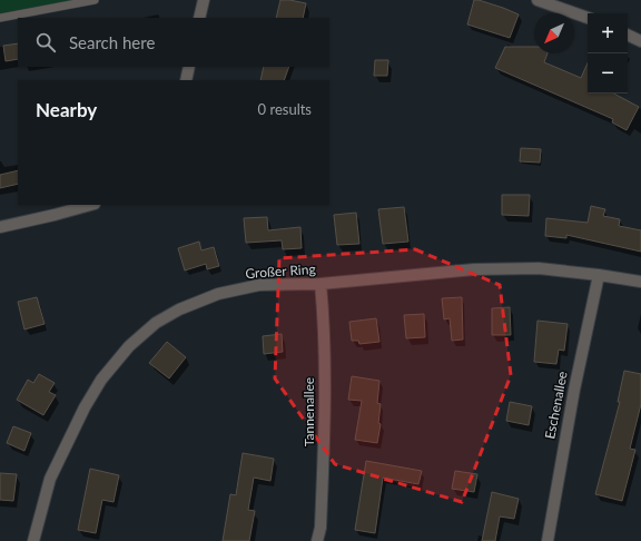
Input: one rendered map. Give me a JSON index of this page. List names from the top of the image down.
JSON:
{
  "streets": {
    "street": ["Großer Ring", "Eschenallee", "Tannenallee"]
  },
  "crossings": [
    ["Großer Ring", "Eschenallee"],
    ["Großer Ring", "Tannenallee"]
  ],
  "north": "bottom left",
  "page": {
    "map_buttons": ["+", "−"],
    "search": "Search here",
    "heading": ["Nearby", "0 results"]
  }
}
